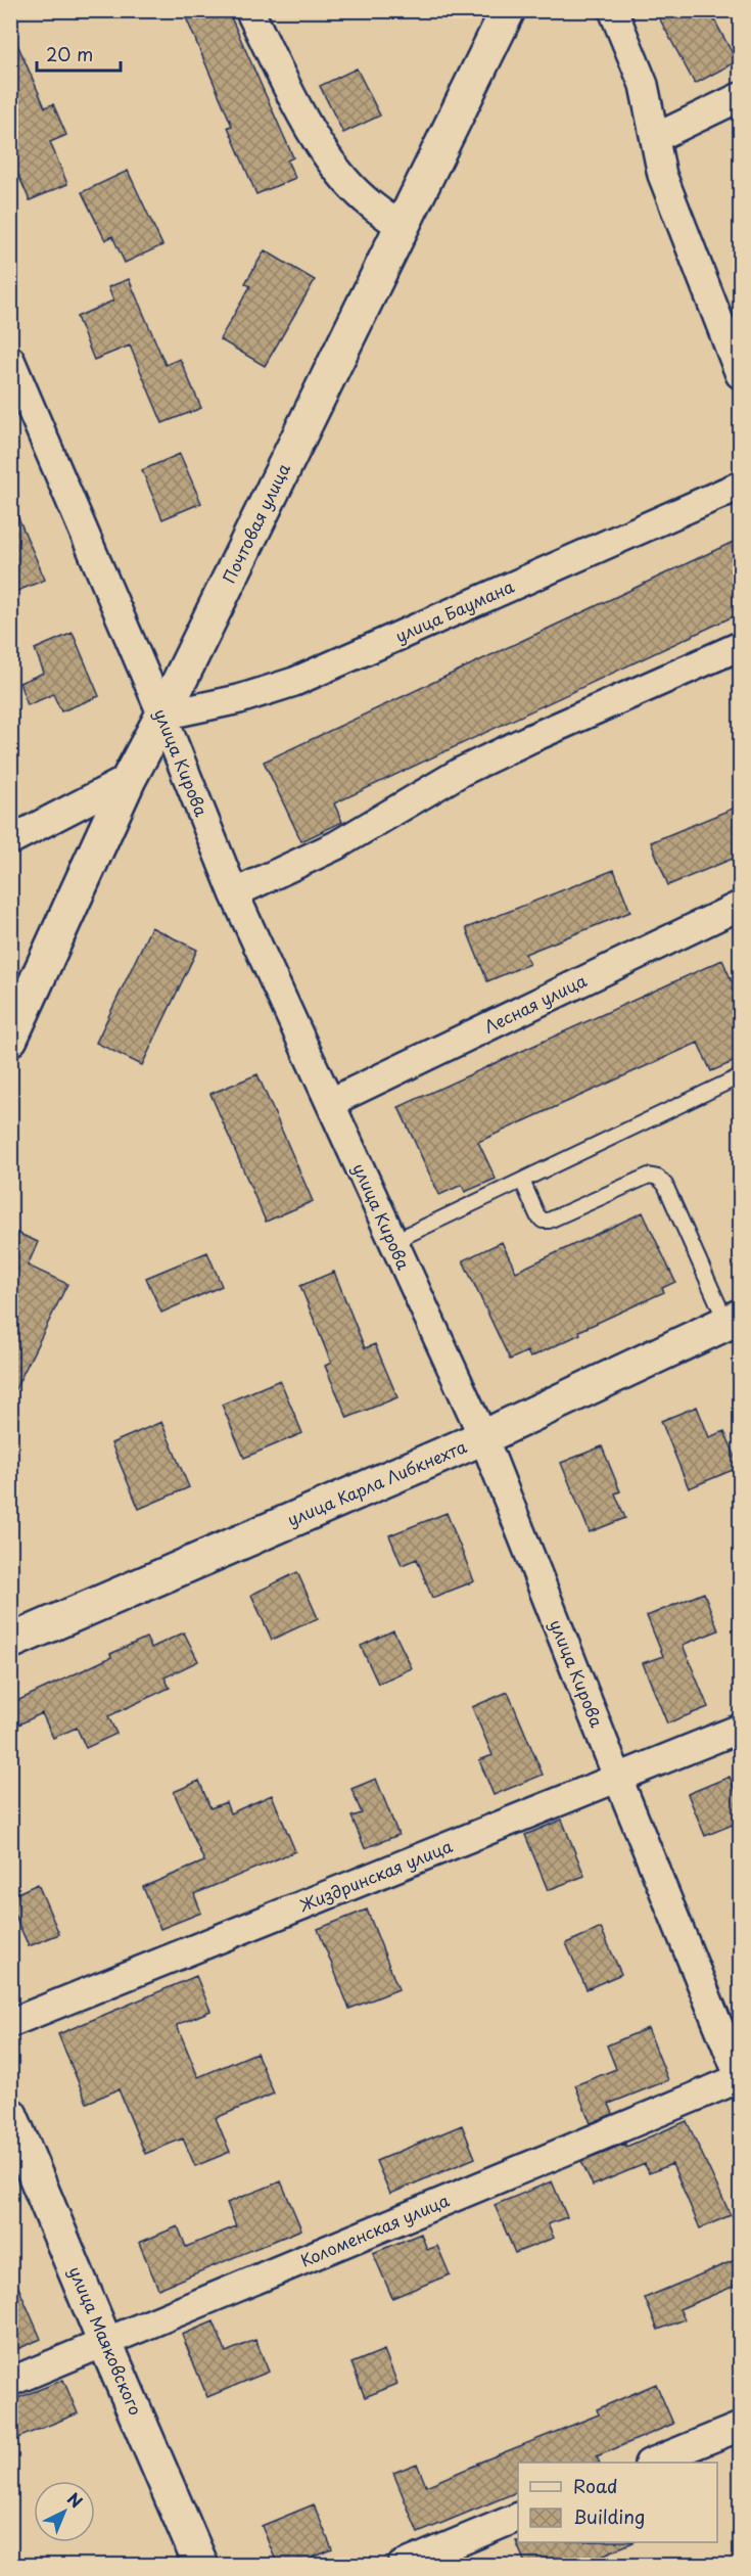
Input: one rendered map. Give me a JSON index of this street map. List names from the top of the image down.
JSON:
{
  "streets": {
    "street": [
      "Почтовая улица",
      "улица Баумана",
      "улица Кирова",
      "Лесная улица",
      "улица Карла Либкнехта",
      "Жиздринская улица",
      "Коломенская улица",
      "улица Маяковского"
    ]
  },
  "crossings": [
    ["Почтовая улица", "улица Баумана"],
    ["Почтовая улица", "улица Кирова"],
    ["улица Баумана", "улица Кирова"],
    ["улица Кирова", "Лесная улица"],
    ["улица Кирова", "улица Карла Либкнехта"],
    ["улица Кирова", "Жиздринская улица"],
    ["улица Кирова", "Коломенская улица"],
    ["Коломенская улица", "улица Маяковского"]
  ],
  "legend": ["Road", "Building"],
  "scale_bar": "20 m",
  "north": "top right"
}
